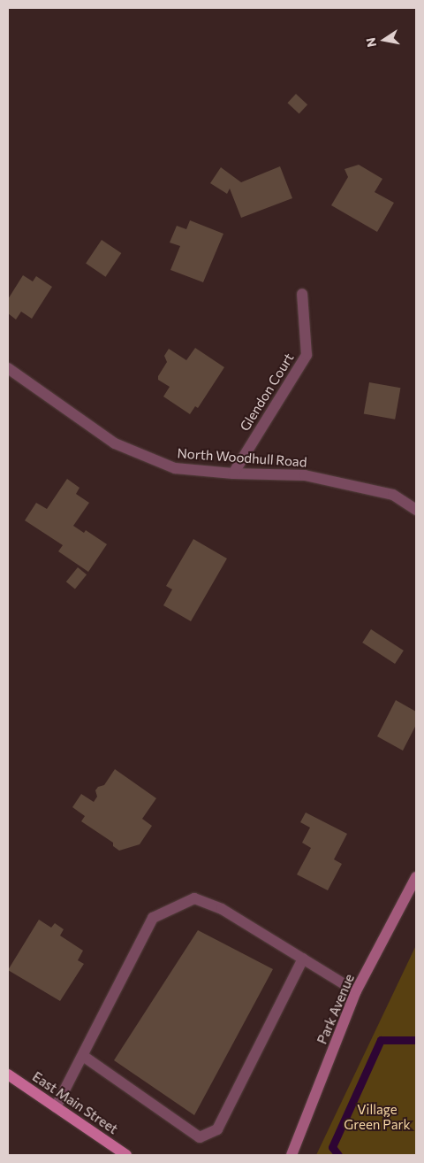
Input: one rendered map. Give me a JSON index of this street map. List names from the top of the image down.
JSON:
{
  "streets": {
    "main road": ["Park Avenue", "East Main Street"],
    "street": ["Glendon Court", "North Woodhull Road"]
  },
  "crossings": [
    ["Glendon Court", "North Woodhull Road"]
  ],
  "parks": ["Village Green Park"],
  "north": "left"
}
